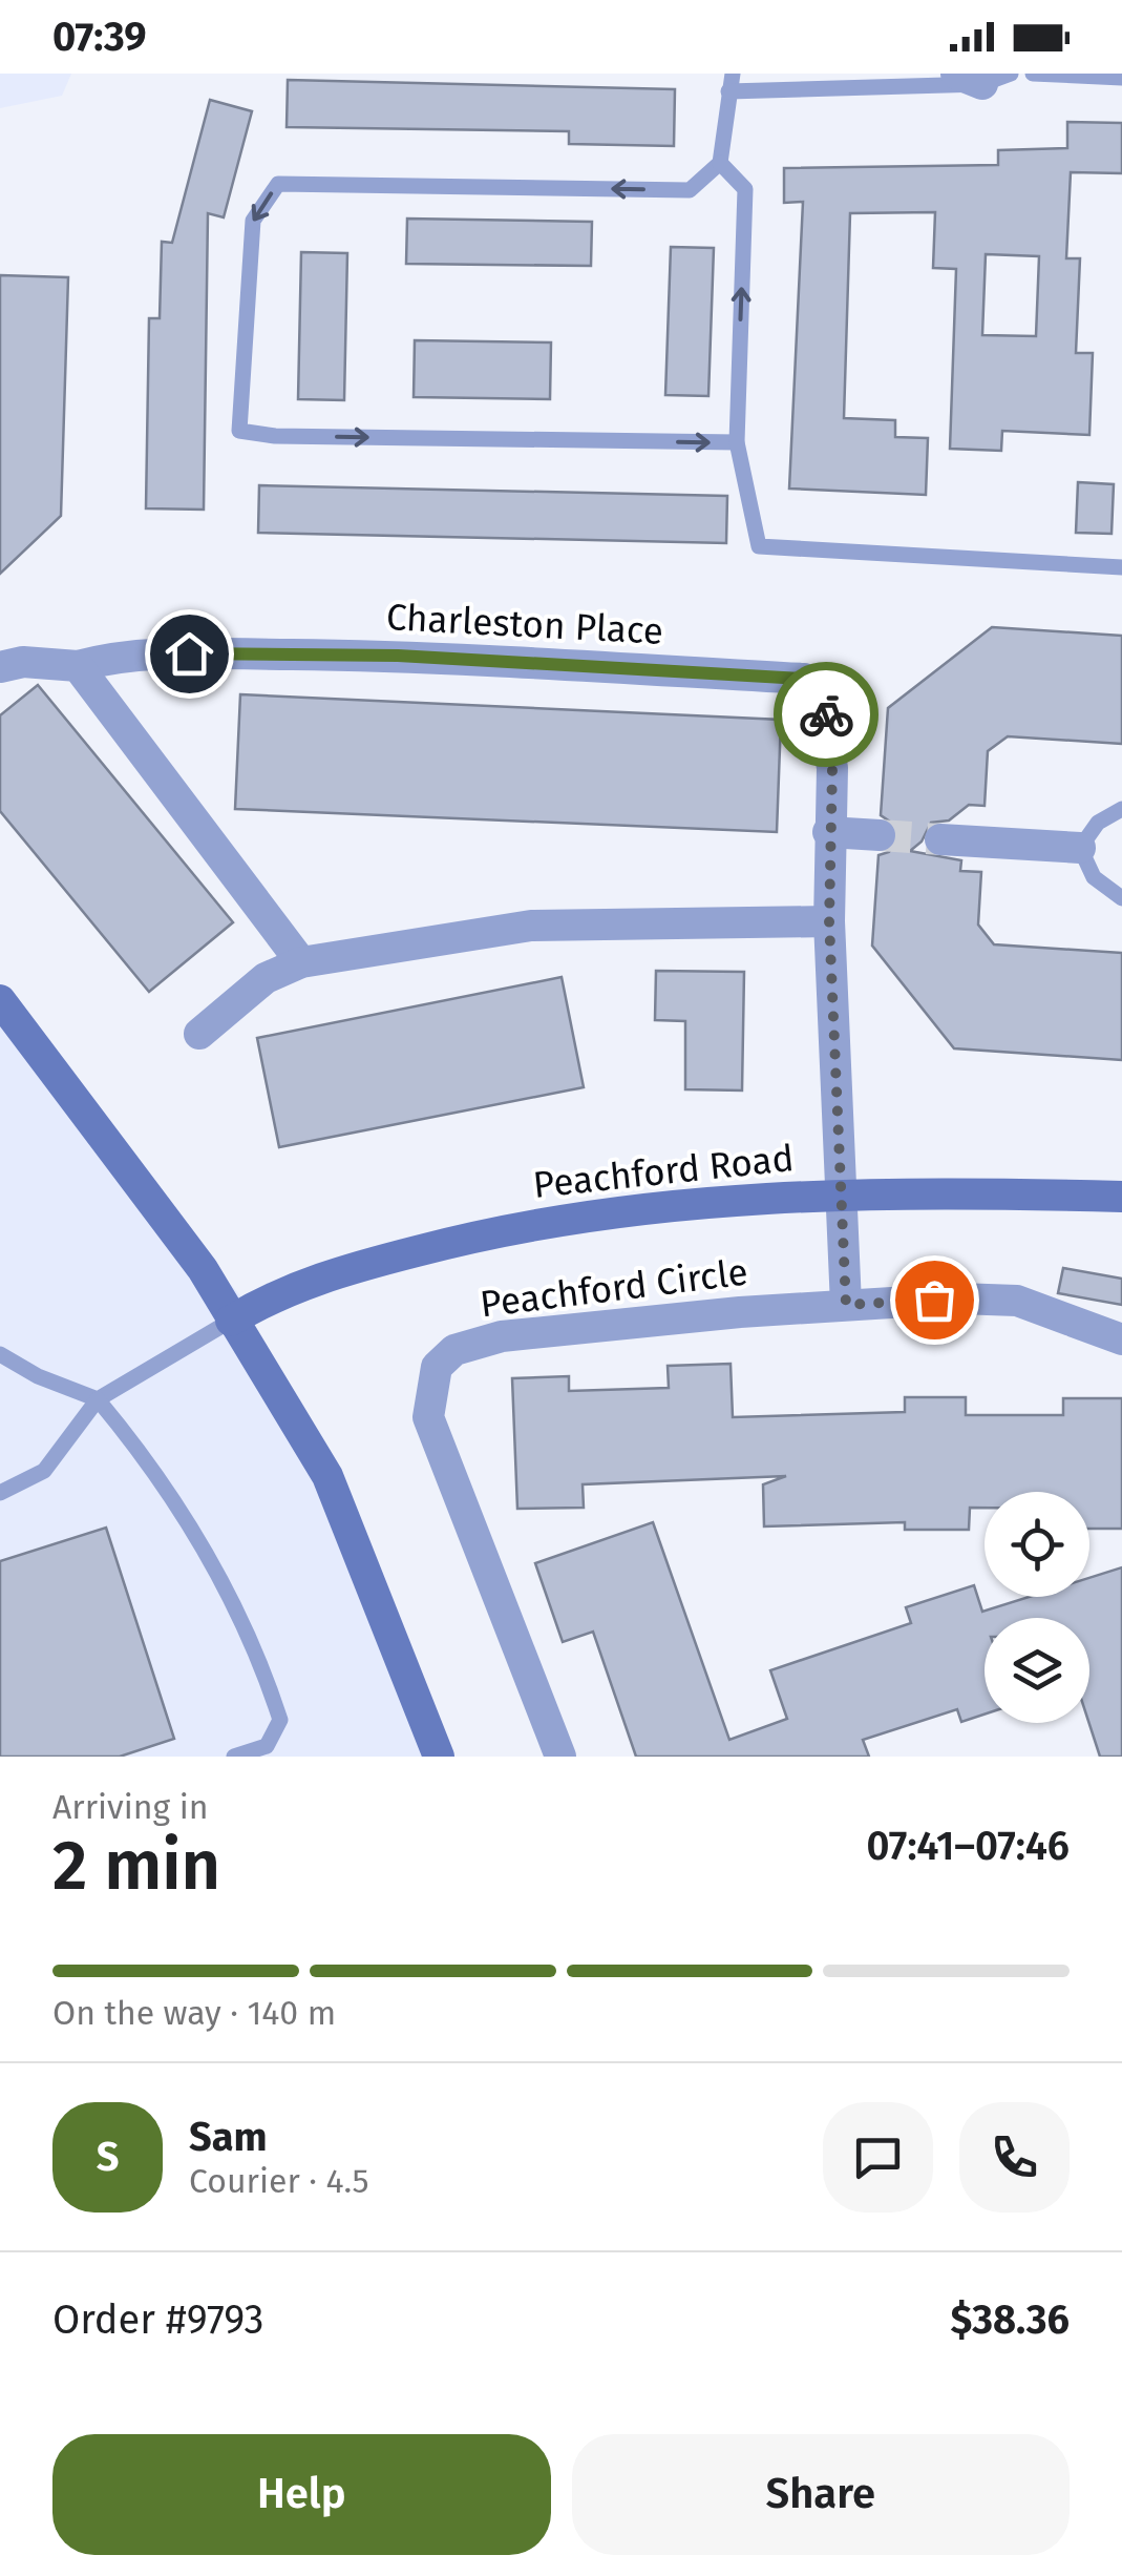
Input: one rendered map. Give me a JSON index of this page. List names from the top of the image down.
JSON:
{
  "streets": {
    "street": ["Charleston Place", "Peachford Road", "Peachford Circle"]
  },
  "crossings": [
    ["Charleston Place", "Peachford Road"]
  ],
  "page": {
    "status": "07:39",
    "heading": ["2 min", "Arriving in", "07:41–07:46"],
    "panel": [
      "Sam",
      "Courier · 4.5",
      "Order #9793",
      "$38.36"
    ],
    "bar": "On the way · 140 m",
    "round": "S",
    "buttons": ["Help", "Share"]
  }
}
